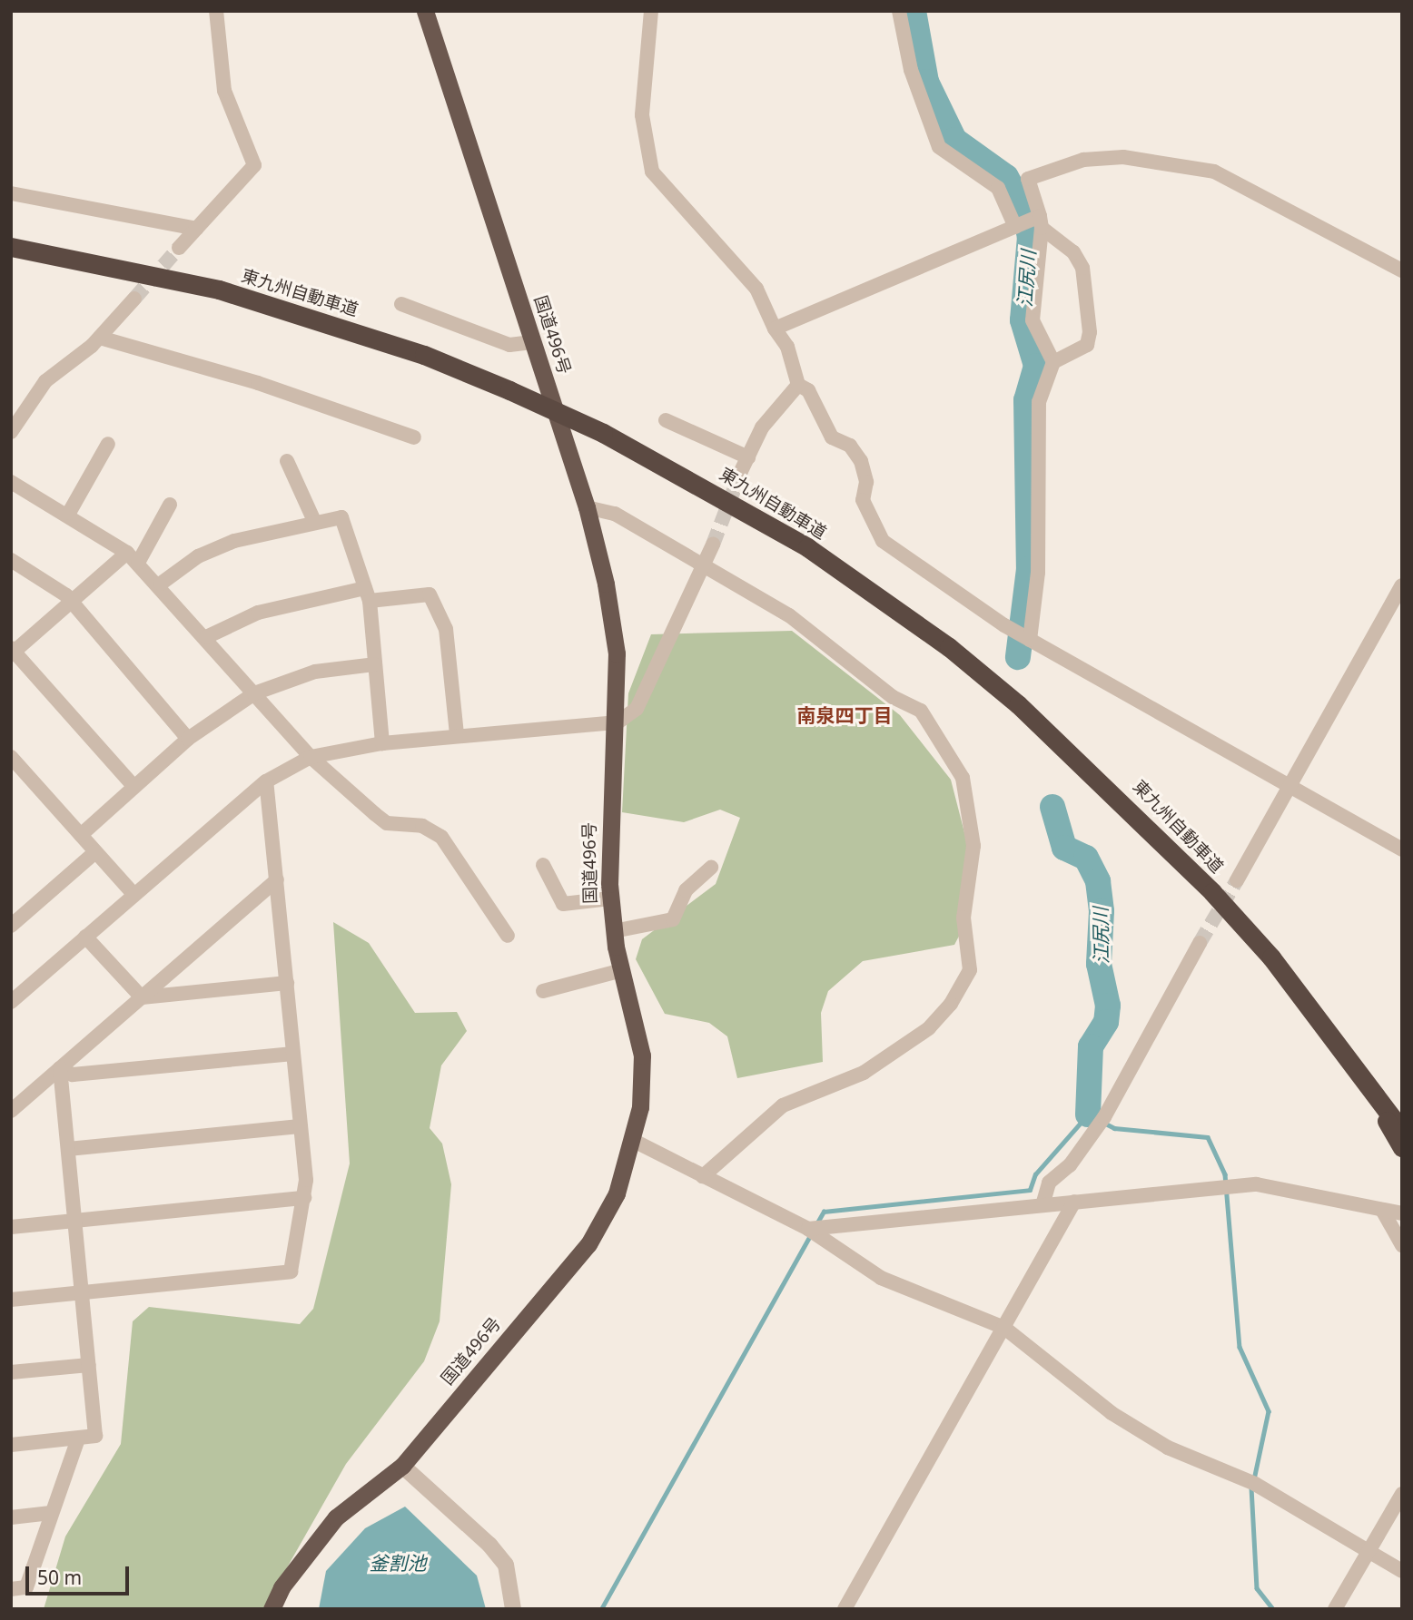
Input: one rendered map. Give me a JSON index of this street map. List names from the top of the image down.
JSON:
{
  "streets": {
    "highway": ["東九州自動車道", "国道496号"]
  },
  "districts": ["南泉四丁目"],
  "water": ["江尻川", "釜割池"],
  "scale_bar": "50 m"
}
